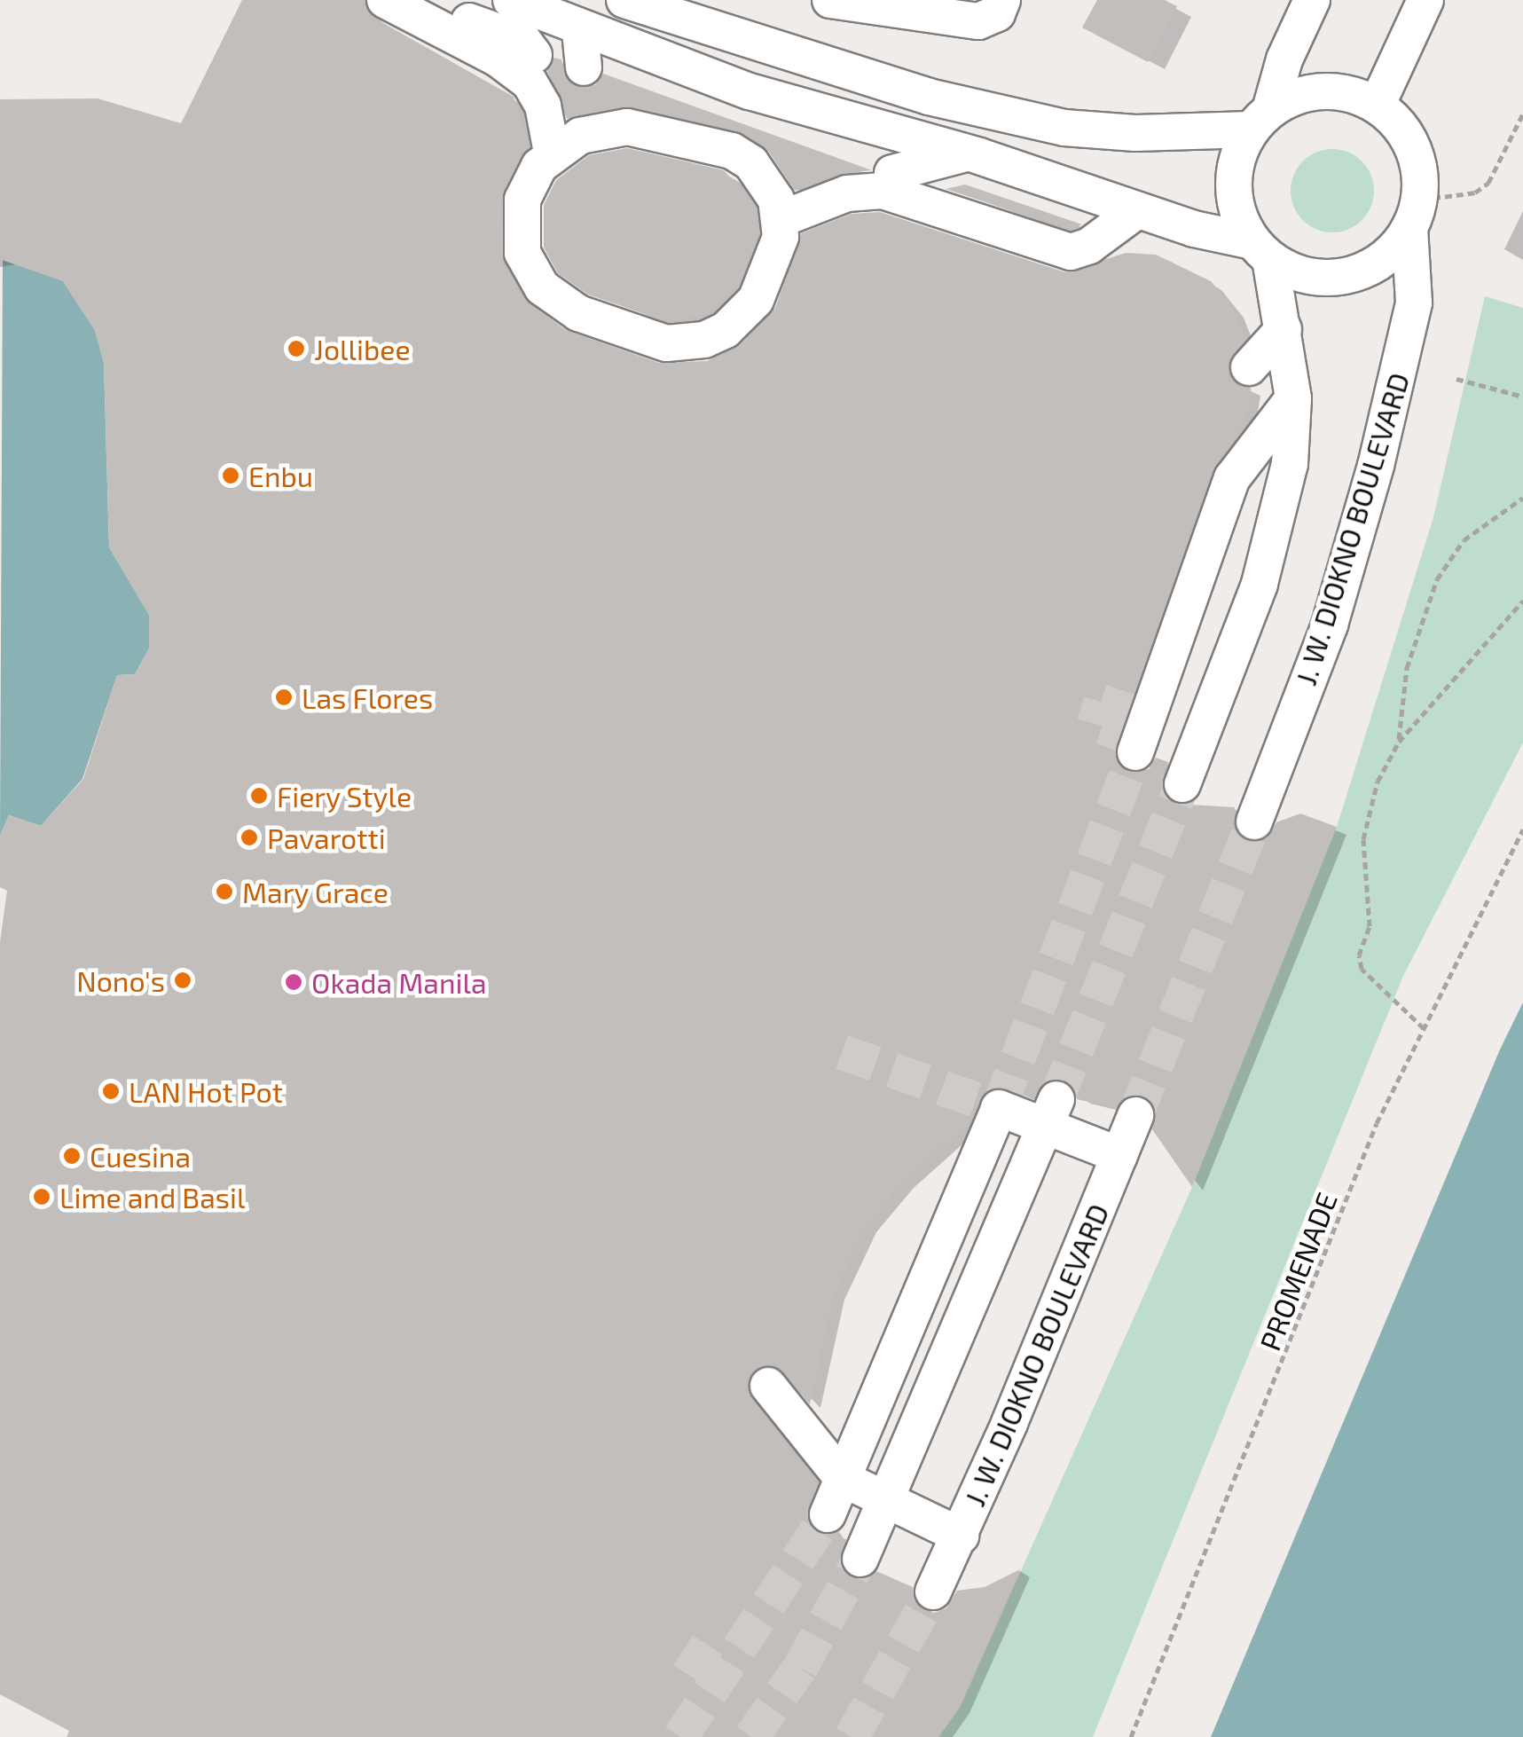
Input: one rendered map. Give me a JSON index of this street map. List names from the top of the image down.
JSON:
{
  "streets": {
    "street": ["J. W. DIOKNO BOULEVARD"],
    "path": ["PROMENADE"]
  },
  "places": [
    "Jollibee",
    "Enbu",
    "Las Flores",
    "Fiery Style",
    "Pavarotti",
    "Mary Grace",
    "Nono's",
    "Okada Manila",
    "LAN Hot Pot",
    "Cuesina",
    "Lime and Basil"
  ]
}
